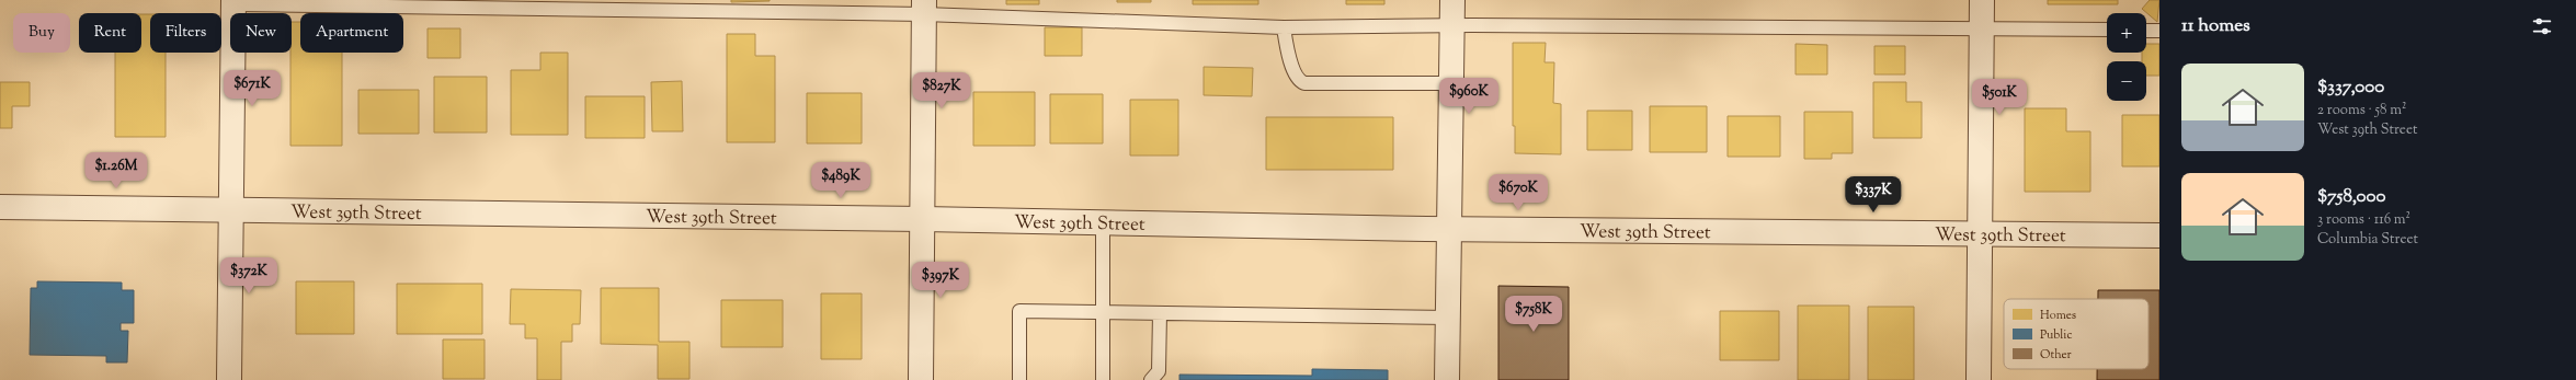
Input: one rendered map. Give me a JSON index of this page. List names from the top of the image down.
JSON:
{
  "streets": {
    "street": ["West 39th Street"]
  },
  "legend": ["Homes", "Public", "Other"],
  "page": {
    "heading": "11 homes",
    "map_buttons": ["+", "−"],
    "chip": [
      "Buy",
      "Rent",
      "Filters",
      "New",
      "Apartment"
    ],
    "list": [
      {
        "name": "$337,000",
        "note": "2 rooms · 58 m² · West 39th Street"
      },
      {
        "name": "$758,000",
        "note": "3 rooms · 116 m² · Columbia Street"
      }
    ],
    "price": [
      "$671K",
      "$827K",
      "$960K",
      "$501K",
      "$1.26M",
      "$489K",
      "$670K",
      "$337K",
      "$372K",
      "$397K",
      "$758K"
    ]
  }
}
